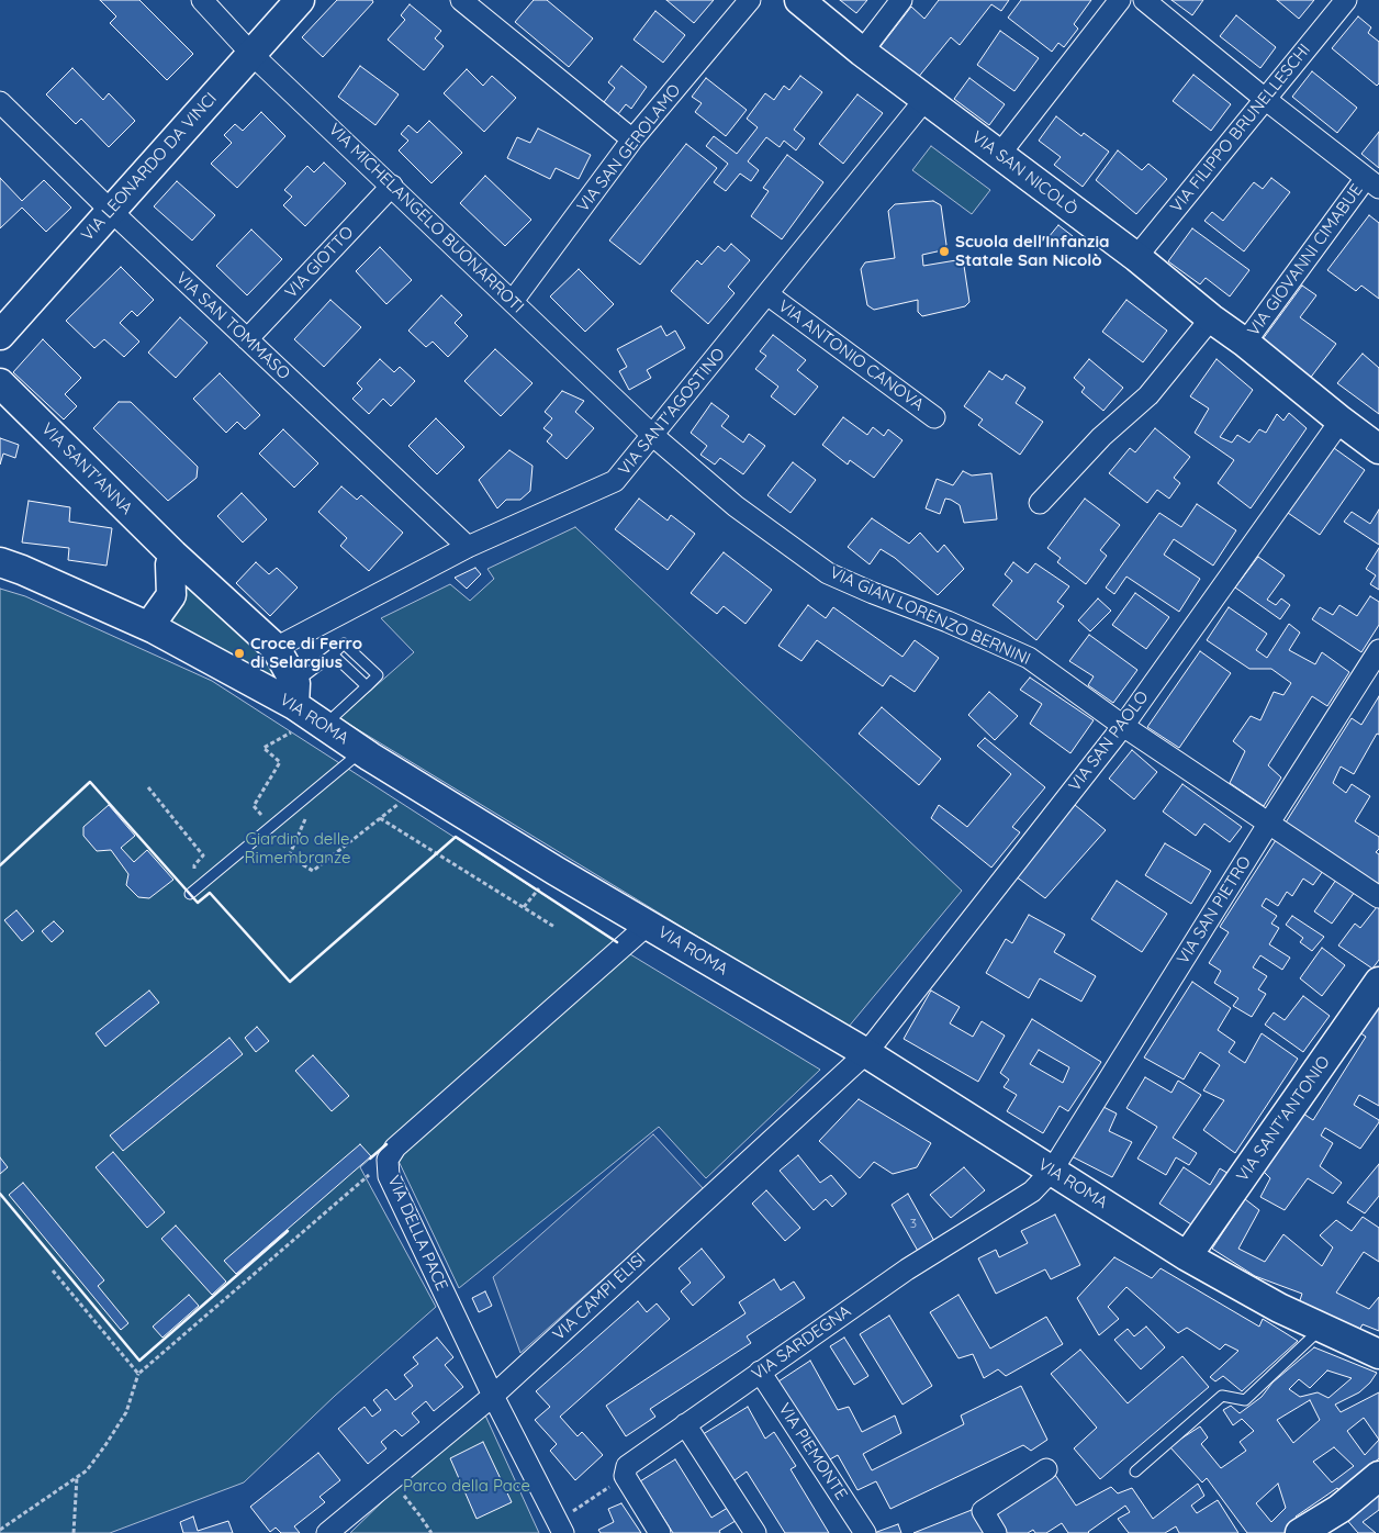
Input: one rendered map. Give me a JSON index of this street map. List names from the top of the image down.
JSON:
{
  "streets": {
    "main road": [
      "VIA LEONARDO DA VINCI",
      "VIA SAN NICOLÒ",
      "VIA SANT'ANNA",
      "VIA ROMA",
      "VIA SANT'ANTONIO"
    ],
    "street": [
      "VIA FILIPPO BRUNELLESCHI",
      "VIA SAN GEROLAMO",
      "VIA MICHELANGELO BUONARROTI",
      "VIA GIOVANNI CIMABUE",
      "VIA GIOTTO",
      "VIA SAN TOMMASO",
      "VIA ANTONIO CANOVA",
      "VIA SANT'AGOSTINO",
      "VIA GIAN LORENZO BERNINI",
      "VIA SAN PAOLO",
      "VIA SAN PIETRO",
      "VIA DELLA PACE",
      "VIA CAMPI ELISI",
      "VIA SARDEGNA",
      "VIA PIEMONTE"
    ]
  },
  "crossings": [
    ["VIA FILIPPO BRUNELLESCHI", "VIA SAN NICOLÒ"],
    ["VIA SAN GEROLAMO", "VIA MICHELANGELO BUONARROTI"],
    ["VIA LEONARDO DA VINCI", "VIA MICHELANGELO BUONARROTI"],
    ["VIA LEONARDO DA VINCI", "VIA SAN TOMMASO"],
    ["VIA SAN NICOLÒ", "VIA GIOVANNI CIMABUE"],
    ["VIA SAN NICOLÒ", "VIA SANT'AGOSTINO"],
    ["VIA SAN NICOLÒ", "VIA SAN PAOLO"],
    ["VIA MICHELANGELO BUONARROTI", "VIA GIOTTO"],
    ["VIA MICHELANGELO BUONARROTI", "VIA SANT'AGOSTINO"],
    ["VIA MICHELANGELO BUONARROTI", "VIA GIAN LORENZO BERNINI"],
    ["VIA GIOTTO", "VIA SAN TOMMASO"],
    ["VIA SAN TOMMASO", "VIA SANT'AGOSTINO"],
    ["VIA ANTONIO CANOVA", "VIA SANT'AGOSTINO"],
    ["VIA SANT'AGOSTINO", "VIA SANT'ANNA"],
    ["VIA SANT'AGOSTINO", "VIA GIAN LORENZO BERNINI"],
    ["VIA SANT'ANNA", "VIA ROMA"],
    ["VIA GIAN LORENZO BERNINI", "VIA SAN PAOLO"],
    ["VIA GIAN LORENZO BERNINI", "VIA SAN PIETRO"],
    ["VIA ROMA", "VIA SAN PAOLO"],
    ["VIA ROMA", "VIA SAN PIETRO"],
    ["VIA ROMA", "VIA SANT'ANTONIO"],
    ["VIA ROMA", "VIA DELLA PACE"],
    ["VIA ROMA", "VIA CAMPI ELISI"],
    ["VIA ROMA", "VIA SARDEGNA"],
    ["VIA SAN PAOLO", "VIA CAMPI ELISI"],
    ["VIA SAN PIETRO", "VIA SARDEGNA"],
    ["VIA DELLA PACE", "VIA CAMPI ELISI"],
    ["VIA SARDEGNA", "VIA PIEMONTE"]
  ],
  "parks": ["Giardino delle Rimembranze", "Parco della Pace"],
  "places": ["Scuola dell'Infanzia Statale San Nicolò", "Croce di Ferro di Selargius"],
  "house_numbers": ["3"]
}
